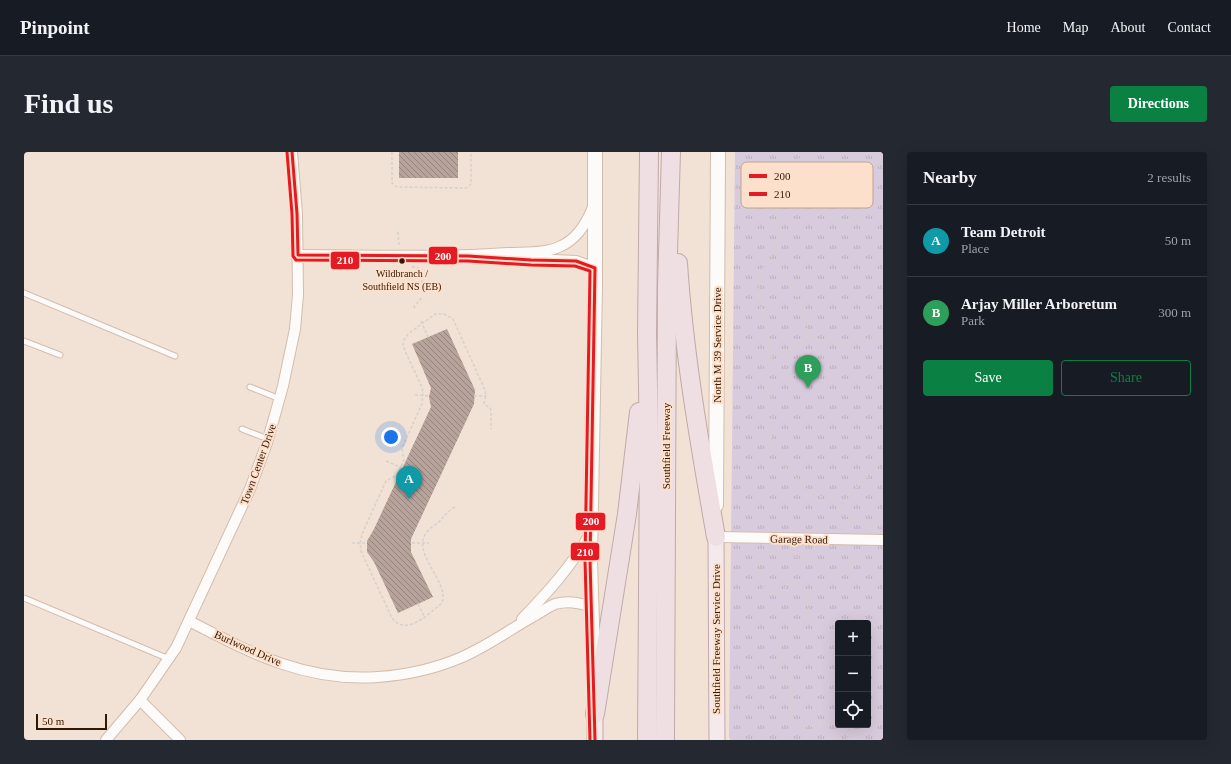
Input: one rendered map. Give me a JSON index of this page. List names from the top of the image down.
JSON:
{
  "streets": {
    "highway": ["Southfield Freeway"],
    "main road": ["North M 39 Service Drive", "Southfield Freeway Service Drive"],
    "street": ["Town Center Drive", "Garage Road", "Burlwood Drive"]
  },
  "crossings": [
    ["North M 39 Service Drive", "Garage Road"],
    ["North M 39 Service Drive", "Southfield Freeway Service Drive"],
    ["Town Center Drive", "Burlwood Drive"],
    ["Garage Road", "Southfield Freeway Service Drive"]
  ],
  "places": ["Wildbranch / Southfield NS (EB)"],
  "lines": ["transit line 200", "transit line 210"],
  "legend": ["200", "210"],
  "scale_bar": "50 m",
  "page": {
    "header": "Pinpoint",
    "nav": [
      "Home",
      "Map",
      "About",
      "Contact"
    ],
    "buttons": [
      "Directions",
      ["Save", "Share"]
    ],
    "title": "Find us",
    "heading": ["Nearby", "2 results"],
    "list": [
      {
        "mark": "A",
        "name": "Team Detroit",
        "note": "Place",
        "value": "50 m"
      },
      {
        "mark": "B",
        "name": "Arjay Miller Arboretum",
        "note": "Park",
        "value": "300 m"
      }
    ],
    "pins": ["B", "A"],
    "map_buttons": ["+", "−"],
    "scale": "50 m"
  }
}
